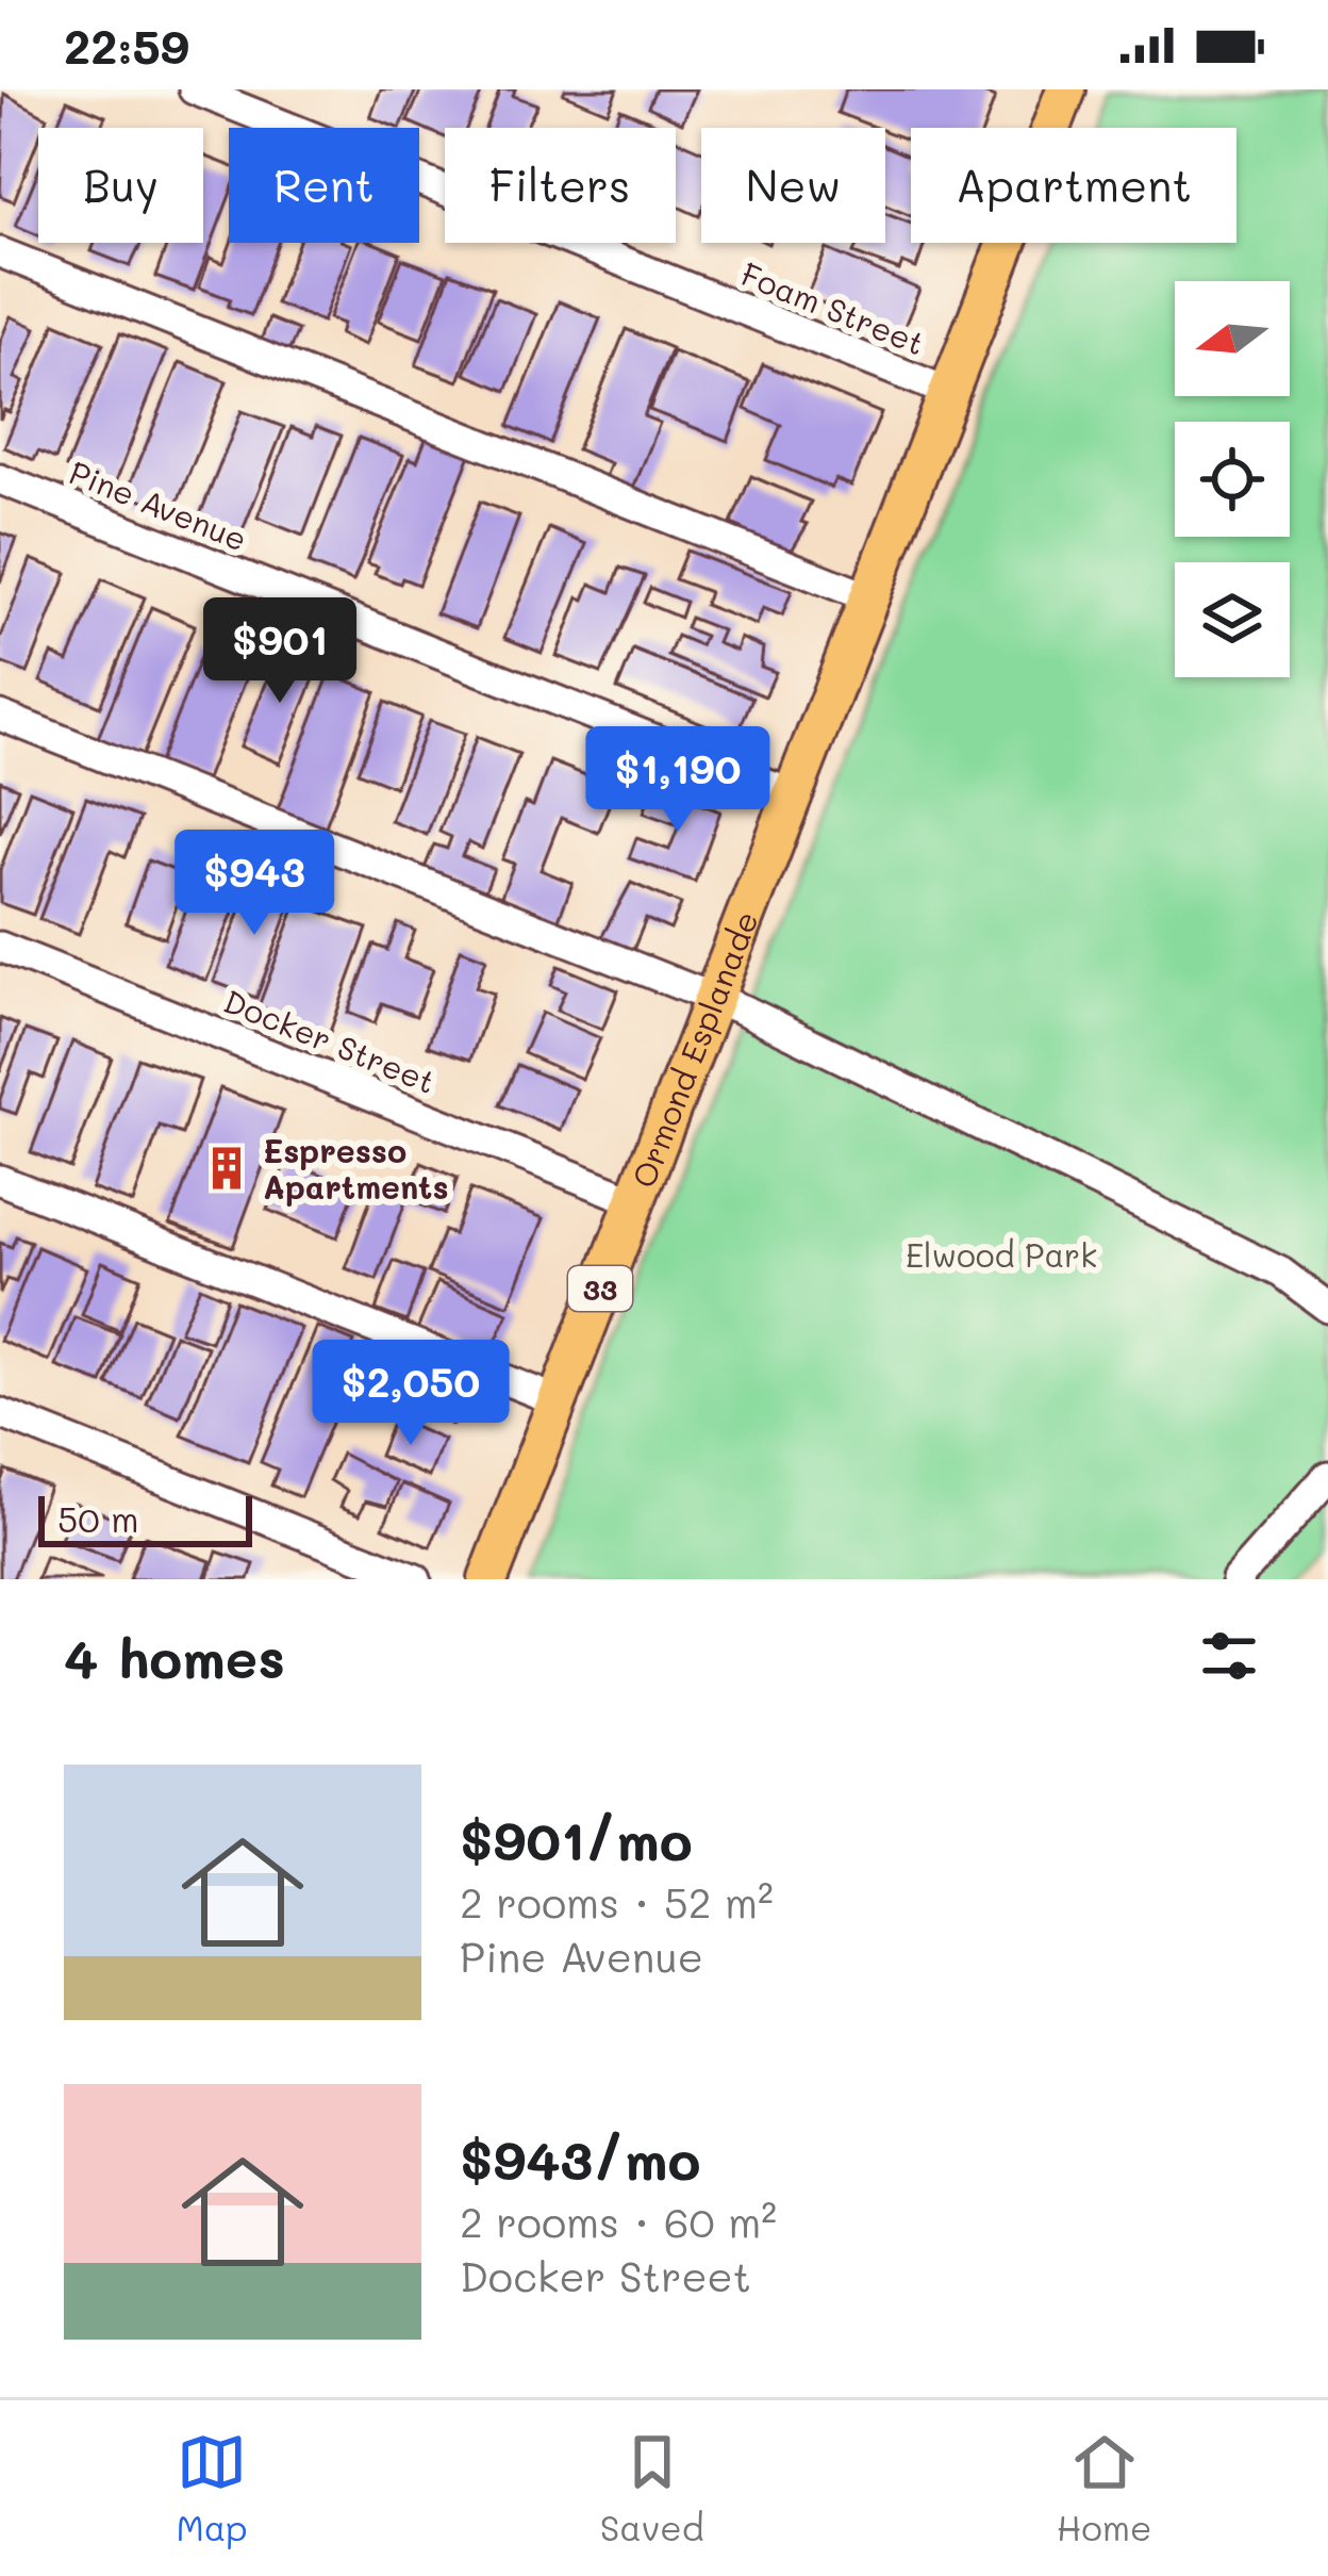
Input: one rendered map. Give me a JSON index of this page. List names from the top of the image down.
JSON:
{
  "streets": {
    "main road": ["Ormond Esplanade", "33"],
    "street": ["Foam Street", "Pine Avenue", "Docker Street"]
  },
  "crossings": [
    ["Foam Street", "Ormond Esplanade"],
    ["Pine Avenue", "Ormond Esplanade"],
    ["Docker Street", "Ormond Esplanade"]
  ],
  "parks": ["Elwood Park"],
  "places": {
    "building": ["Espresso Apartments"]
  },
  "scale_bar": "50 m",
  "north": "left",
  "page": {
    "status": "22:59",
    "chip": [
      "Buy",
      "Rent",
      "Filters",
      "New",
      "Apartment"
    ],
    "price": [
      "$901",
      "$1,190",
      "$943",
      "$2,050"
    ],
    "scale": "50 m",
    "heading": "4 homes",
    "list": [
      {
        "name": "$901/mo",
        "note": "2 rooms · 52 m² · Pine Avenue"
      },
      {
        "name": "$943/mo",
        "note": "2 rooms · 60 m² · Docker Street"
      }
    ],
    "tabs": ["Map", "Saved", "Home"]
  }
}
